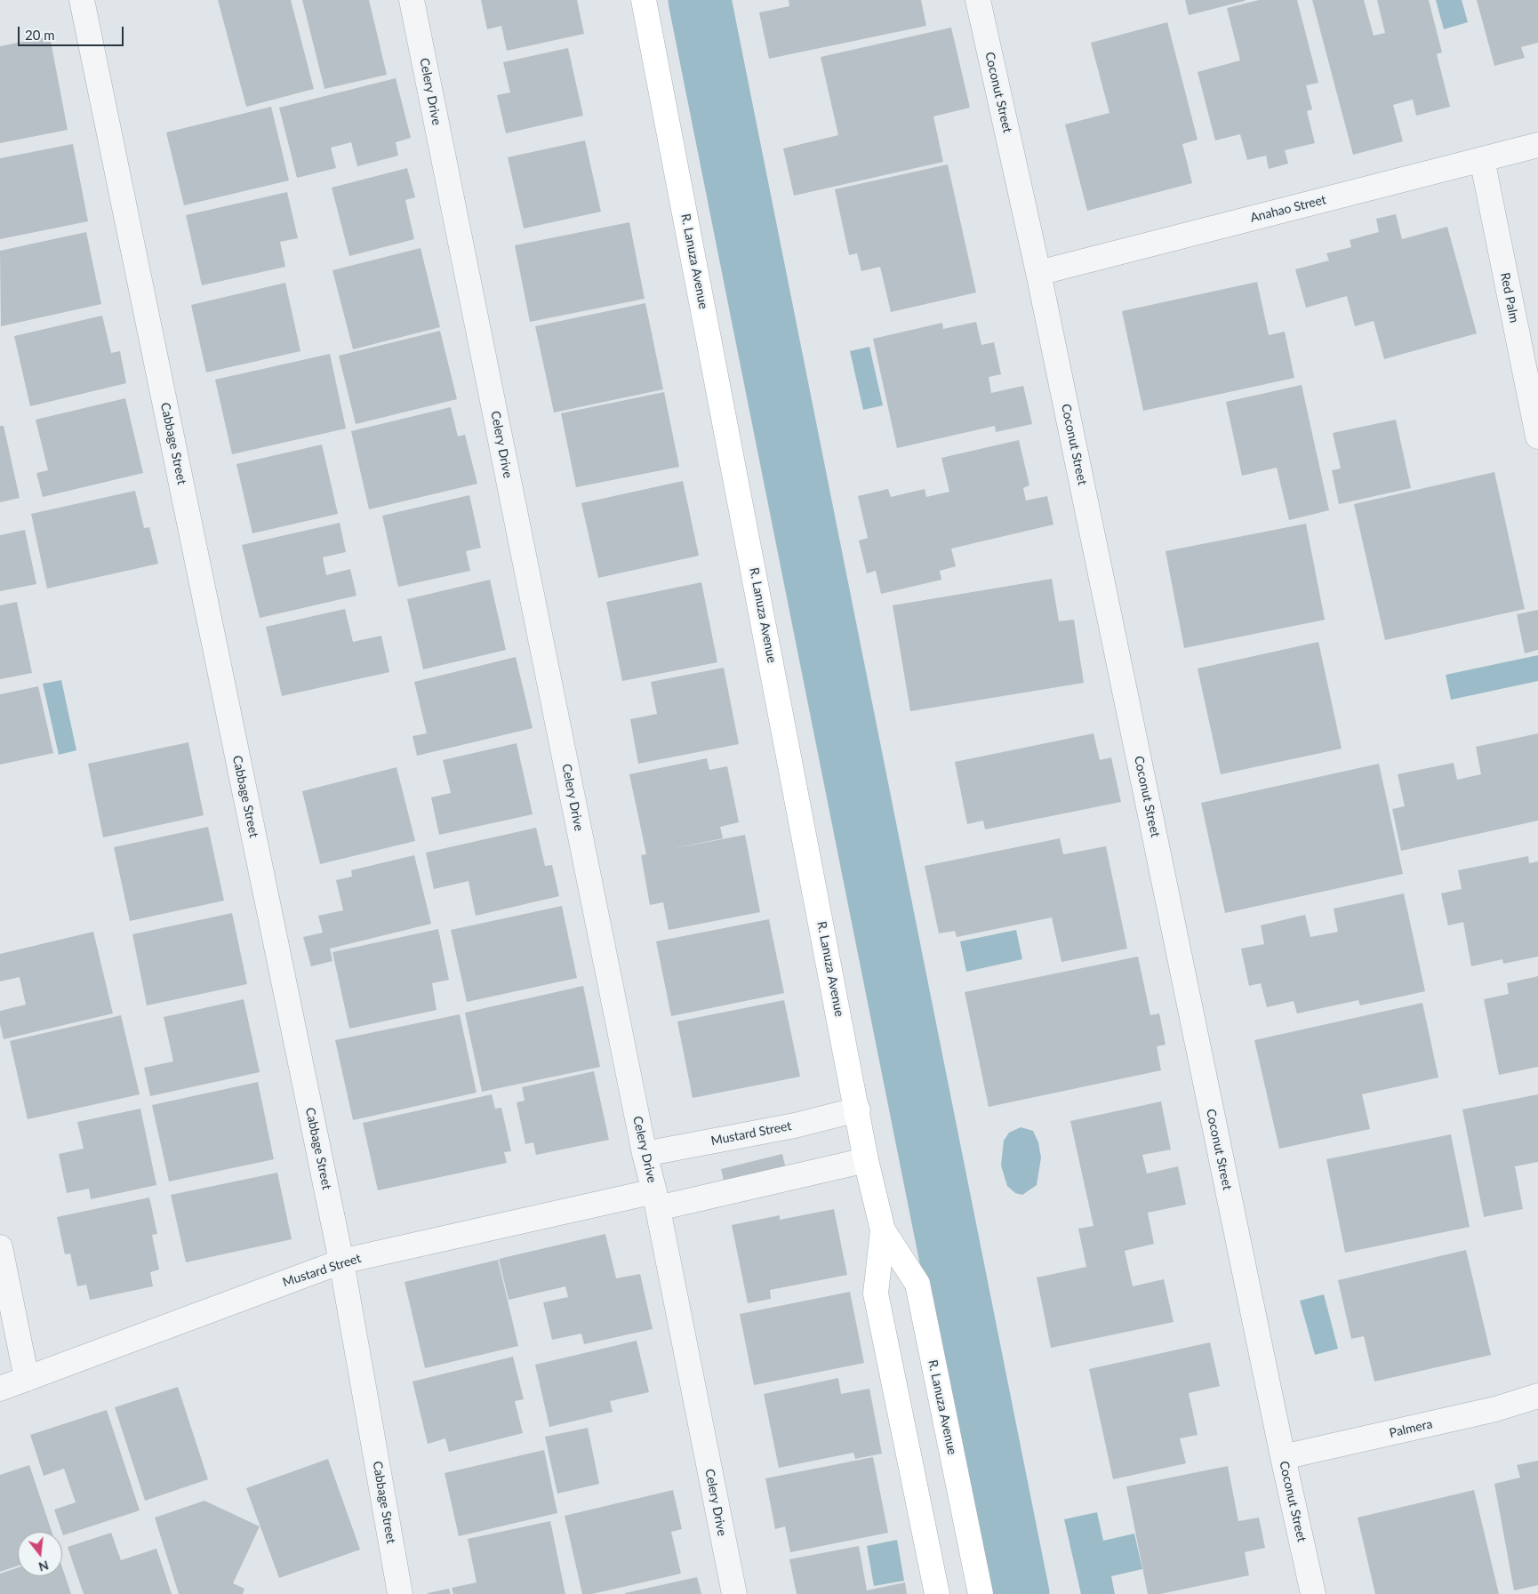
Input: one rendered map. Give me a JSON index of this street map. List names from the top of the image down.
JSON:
{
  "streets": {
    "main road": ["R. Lanuza Avenue"],
    "street": [
      "Celery Drive",
      "Coconut Street",
      "Anahao Street",
      "Red Palm",
      "Cabbage Street",
      "Mustard Street",
      "Palmera"
    ]
  },
  "crossings": [
    ["Celery Drive", "Mustard Street"],
    ["Coconut Street", "Anahao Street"],
    ["Coconut Street", "Palmera"],
    ["Anahao Street", "Red Palm"],
    ["R. Lanuza Avenue", "Mustard Street"],
    ["Cabbage Street", "Mustard Street"]
  ],
  "scale_bar": "20 m",
  "north": "bottom"
}
